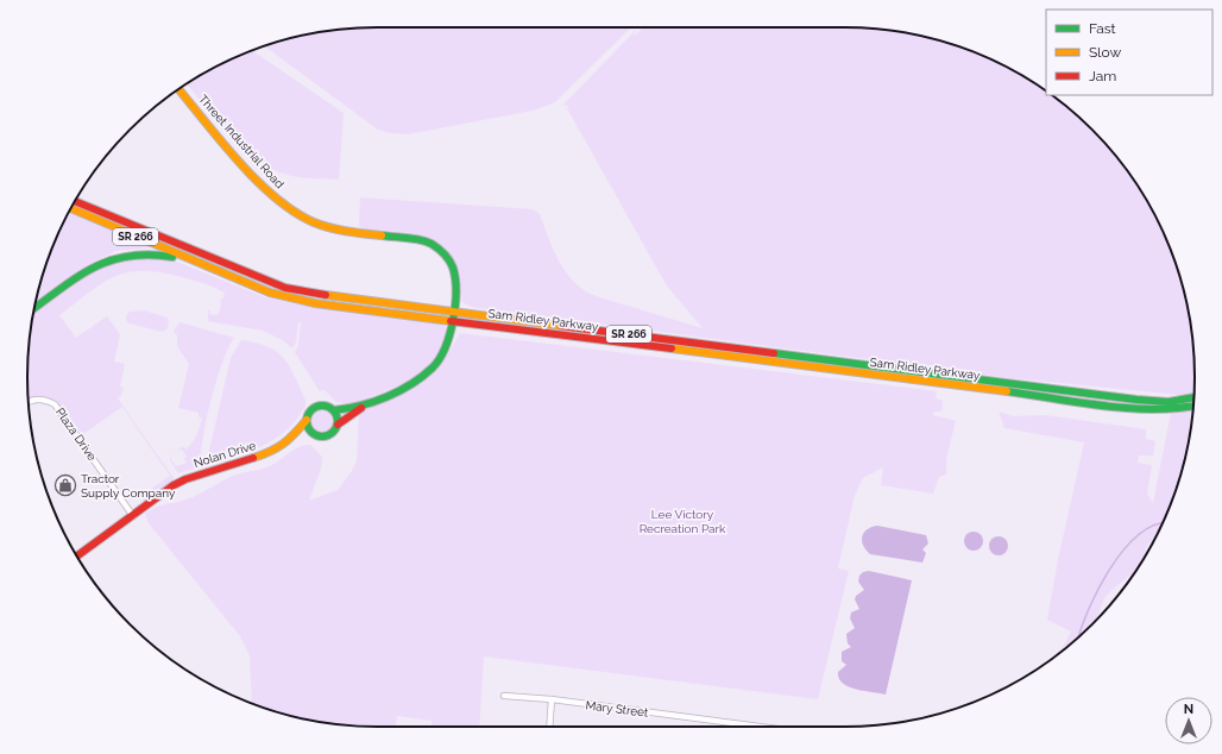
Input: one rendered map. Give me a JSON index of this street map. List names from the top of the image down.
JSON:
{
  "streets": {
    "main road": [
      "Threet Industrial Road",
      "SR 266",
      "Sam Ridley Parkway",
      "Nolan Drive"
    ],
    "street": ["Plaza Drive", "Mary Street"]
  },
  "crossings": [
    ["Threet Industrial Road", "Sam Ridley Parkway"],
    ["Plaza Drive", "Nolan Drive"]
  ],
  "parks": ["Lee Victory Recreation Park"],
  "places": {
    "shop": ["Tractor Supply Company"]
  },
  "legend": ["Fast", "Slow", "Jam"],
  "north": "top"
}
